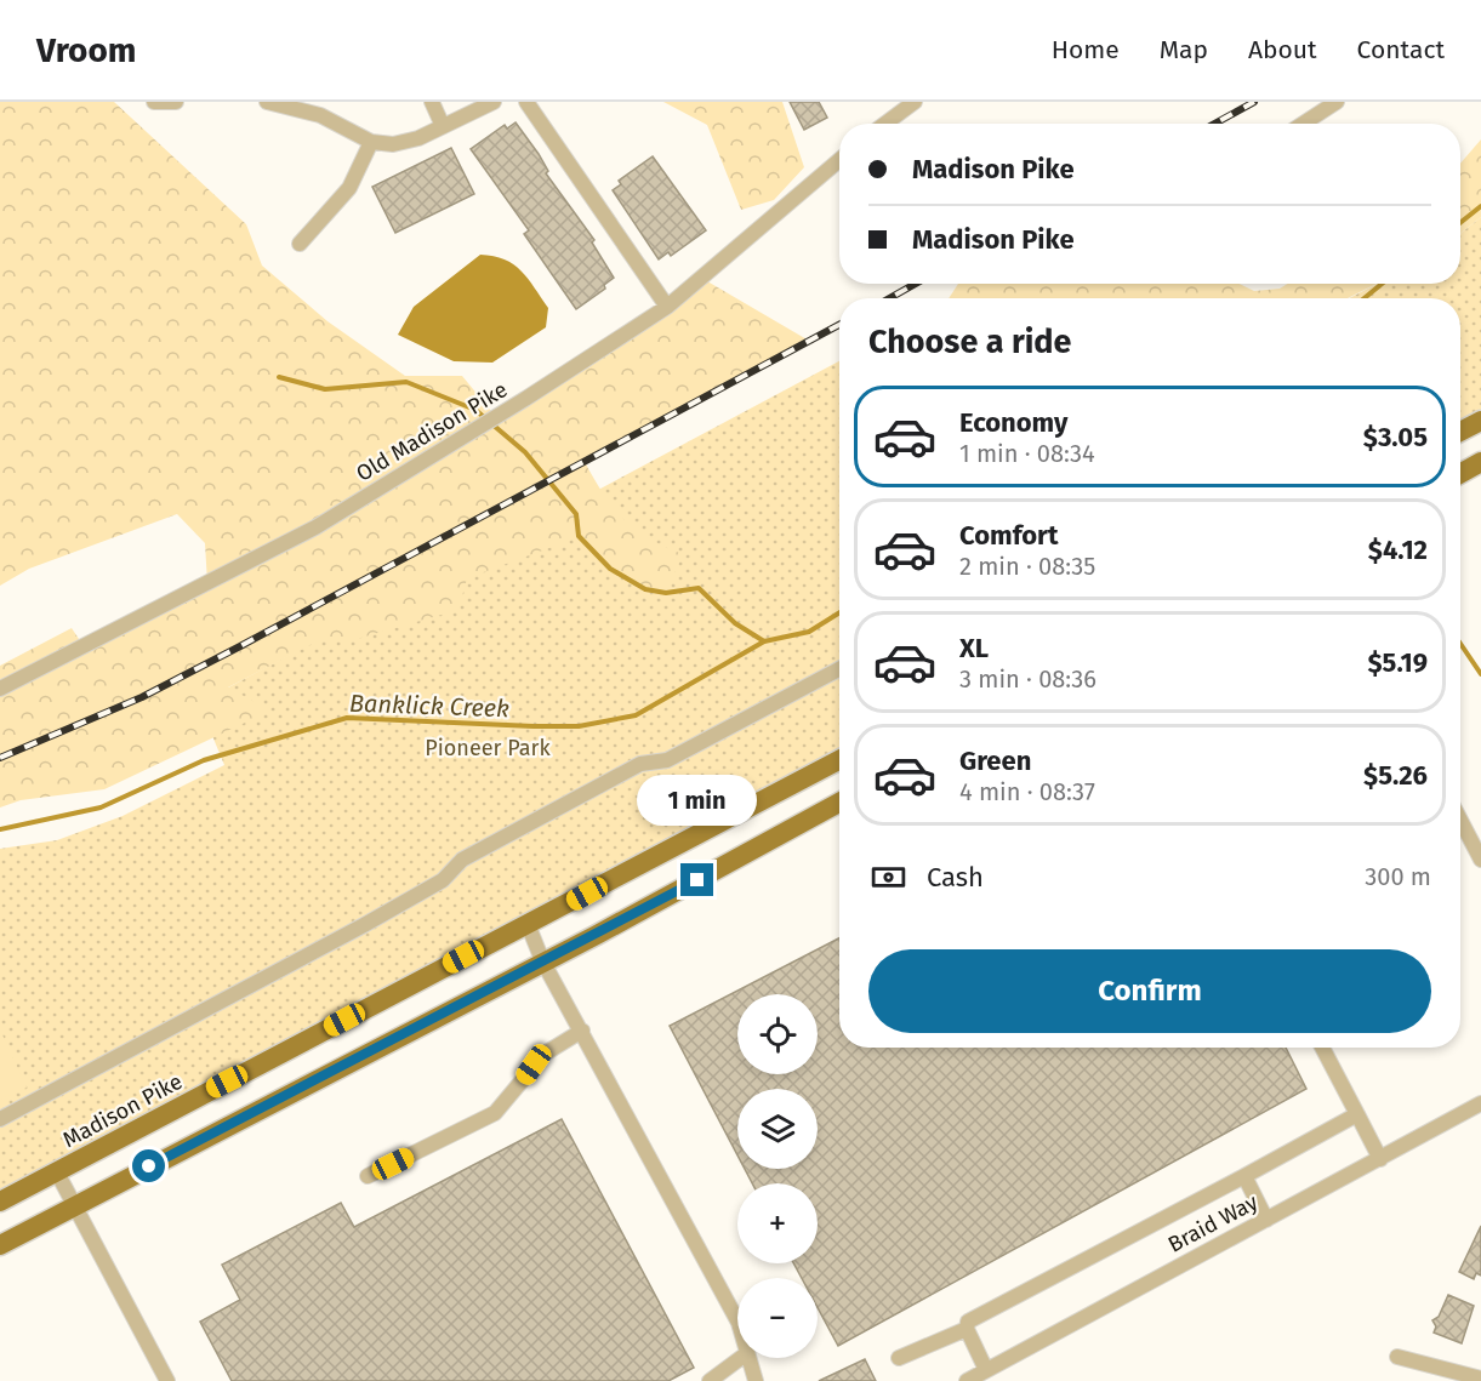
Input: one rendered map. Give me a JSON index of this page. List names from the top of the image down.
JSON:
{
  "streets": {
    "main road": ["Madison Pike"],
    "street": ["Old Madison Pike", "Braid Way"]
  },
  "water": ["Banklick Creek"],
  "parks": ["Pioneer Park"],
  "page": {
    "header": "Vroom",
    "nav": [
      "Home",
      "Map",
      "About",
      "Contact"
    ],
    "banner": ["Madison Pike", "Madison Pike"],
    "heading": "Choose a ride",
    "list": [
      {
        "name": "Economy",
        "note": "1 min · 08:34",
        "value": "$3.05"
      },
      {
        "name": "Comfort",
        "note": "2 min · 08:35",
        "value": "$4.12"
      },
      {
        "name": "XL",
        "note": "3 min · 08:36",
        "value": "$5.19"
      },
      {
        "name": "Green",
        "note": "4 min · 08:37",
        "value": "$5.26"
      }
    ],
    "bubble": "1 min",
    "pay": ["Cash", "300 m"],
    "buttons": "Confirm",
    "map_buttons": ["+", "−"]
  }
}
